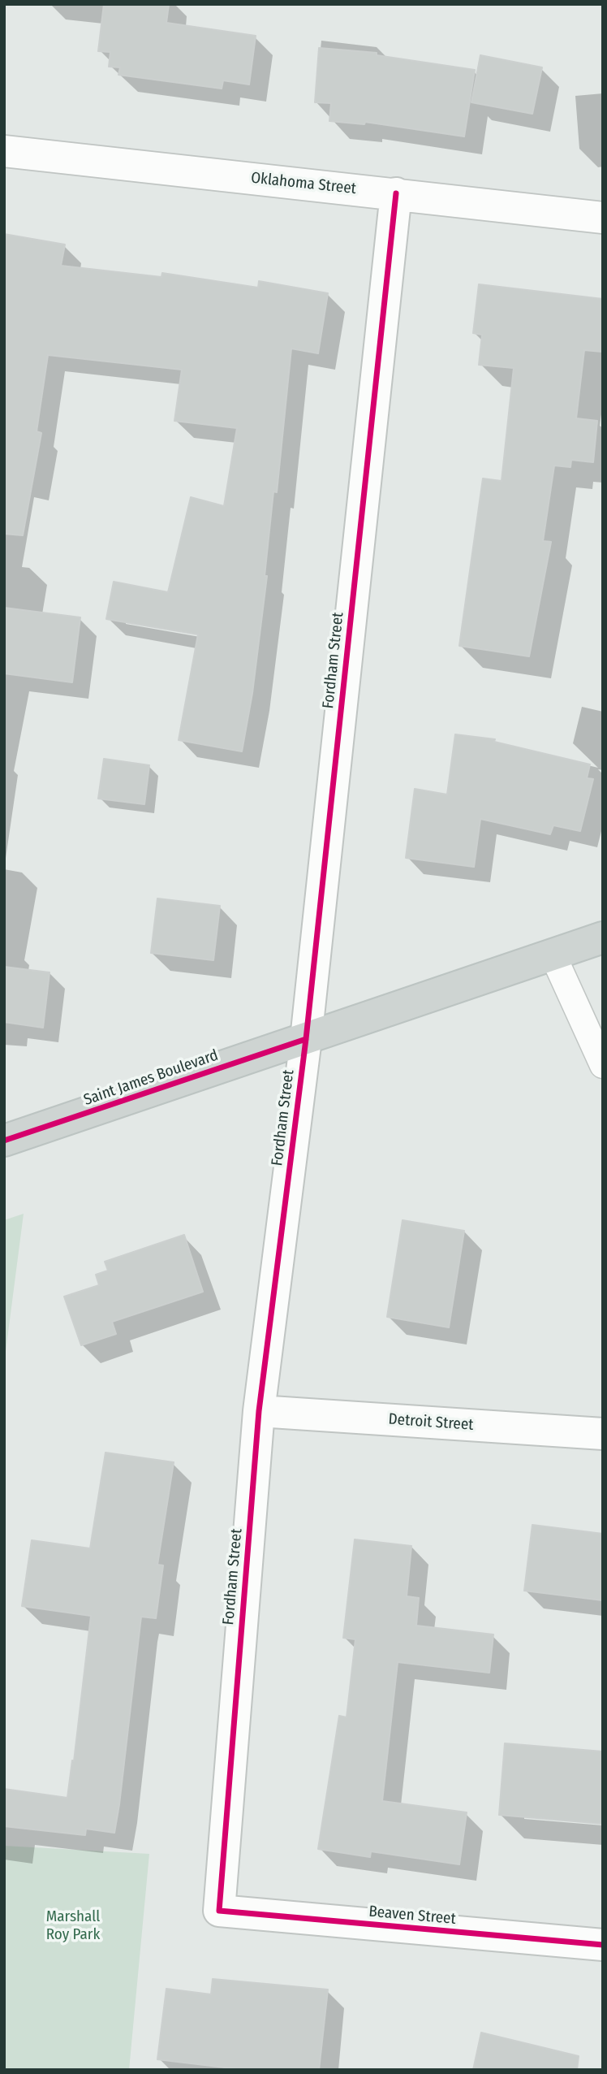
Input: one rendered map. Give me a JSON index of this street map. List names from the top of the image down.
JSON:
{
  "streets": {
    "main road": ["Saint James Boulevard"],
    "street": [
      "Oklahoma Street",
      "Fordham Street",
      "Detroit Street",
      "Beaven Street"
    ]
  },
  "crossings": [
    ["Oklahoma Street", "Fordham Street"],
    ["Fordham Street", "Saint James Boulevard"],
    ["Fordham Street", "Detroit Street"],
    ["Fordham Street", "Beaven Street"]
  ],
  "parks": ["Marshall Roy Park"]
}
